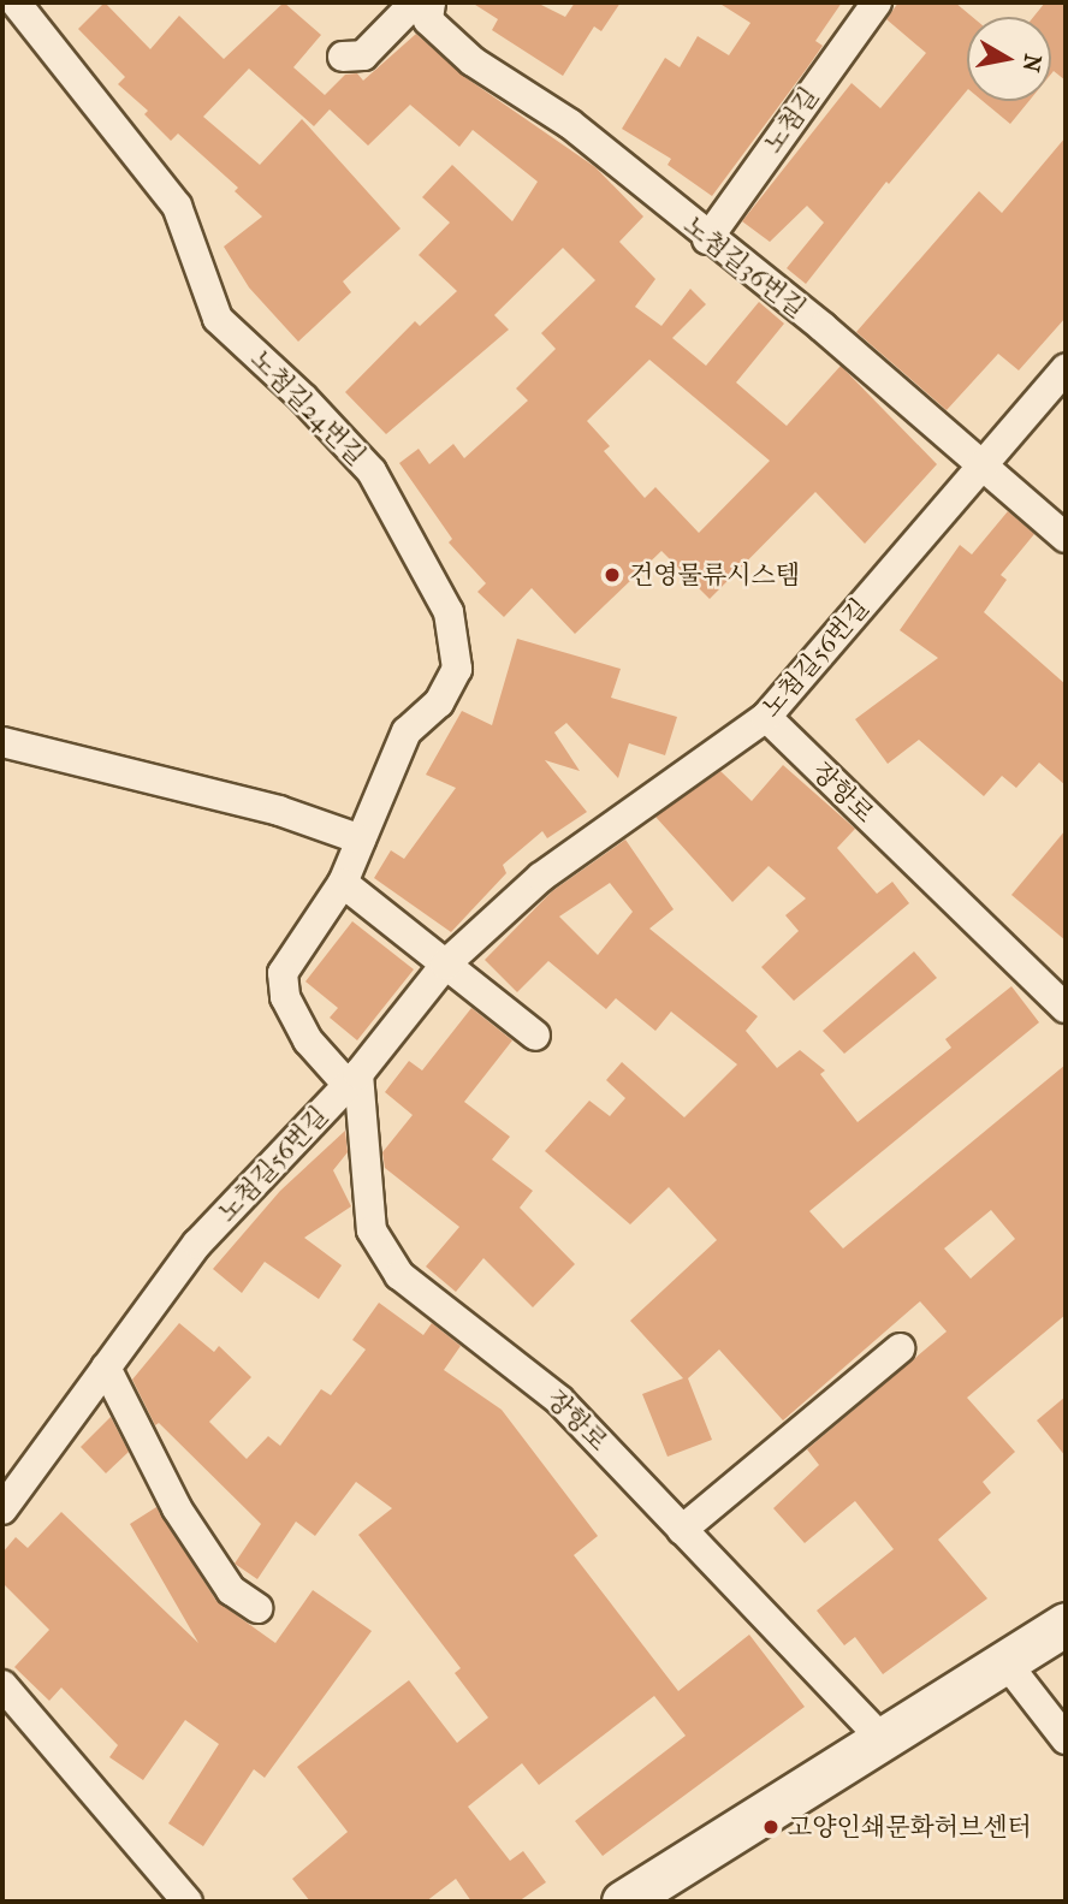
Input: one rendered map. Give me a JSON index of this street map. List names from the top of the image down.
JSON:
{
  "streets": {
    "street": [
      "노첨길",
      "노첨길36번길",
      "노첨길24번길",
      "노첨길56번길",
      "장항로"
    ]
  },
  "crossings": [
    ["노첨길", "노첨길36번길"],
    ["노첨길36번길", "노첨길56번길"],
    ["노첨길24번길", "노첨길56번길"],
    ["노첨길24번길", "장항로"],
    ["노첨길56번길", "장항로"]
  ],
  "places": ["건영물류시스템", "고양인쇄문화허브센터"],
  "north": "right"
}
